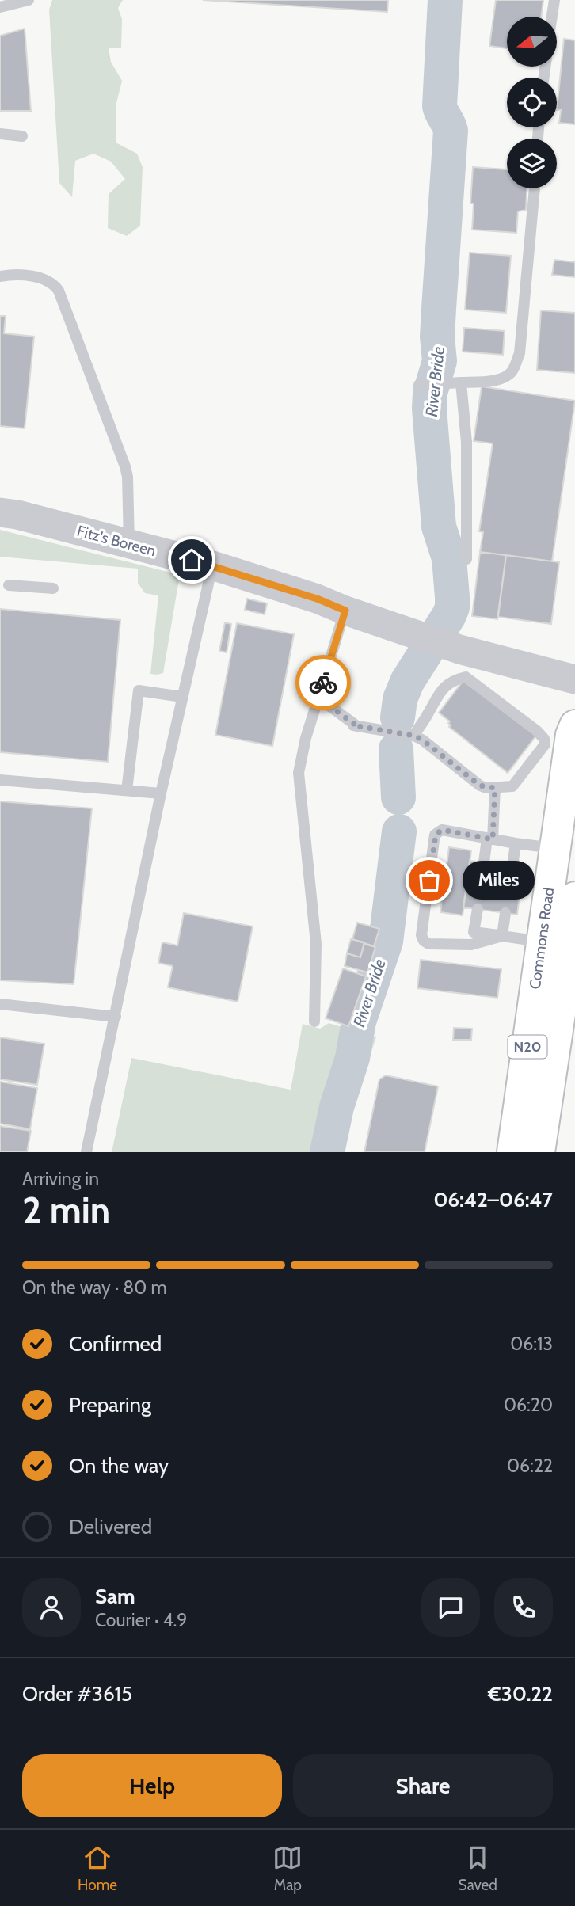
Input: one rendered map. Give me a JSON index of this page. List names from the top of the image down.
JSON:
{
  "streets": {
    "highway": ["Commons Road", "N20"],
    "street": ["Fitz's Boreen"]
  },
  "water": ["River Bride"],
  "places": ["Miles"],
  "north": "left",
  "page": {
    "bubble": "Miles",
    "heading": ["2 min", "Arriving in", "06:42–06:47"],
    "panel": [
      "Sam",
      "Courier · 4.9",
      "Order #3615",
      "€30.22"
    ],
    "bar": "On the way · 80 m",
    "list": [
      ["Confirmed", "06:13"],
      ["Preparing", "06:20"],
      ["On the way", "06:22"],
      "Delivered"
    ],
    "buttons": ["Help", "Share"],
    "tabs": ["Home", "Map", "Saved"]
  }
}
